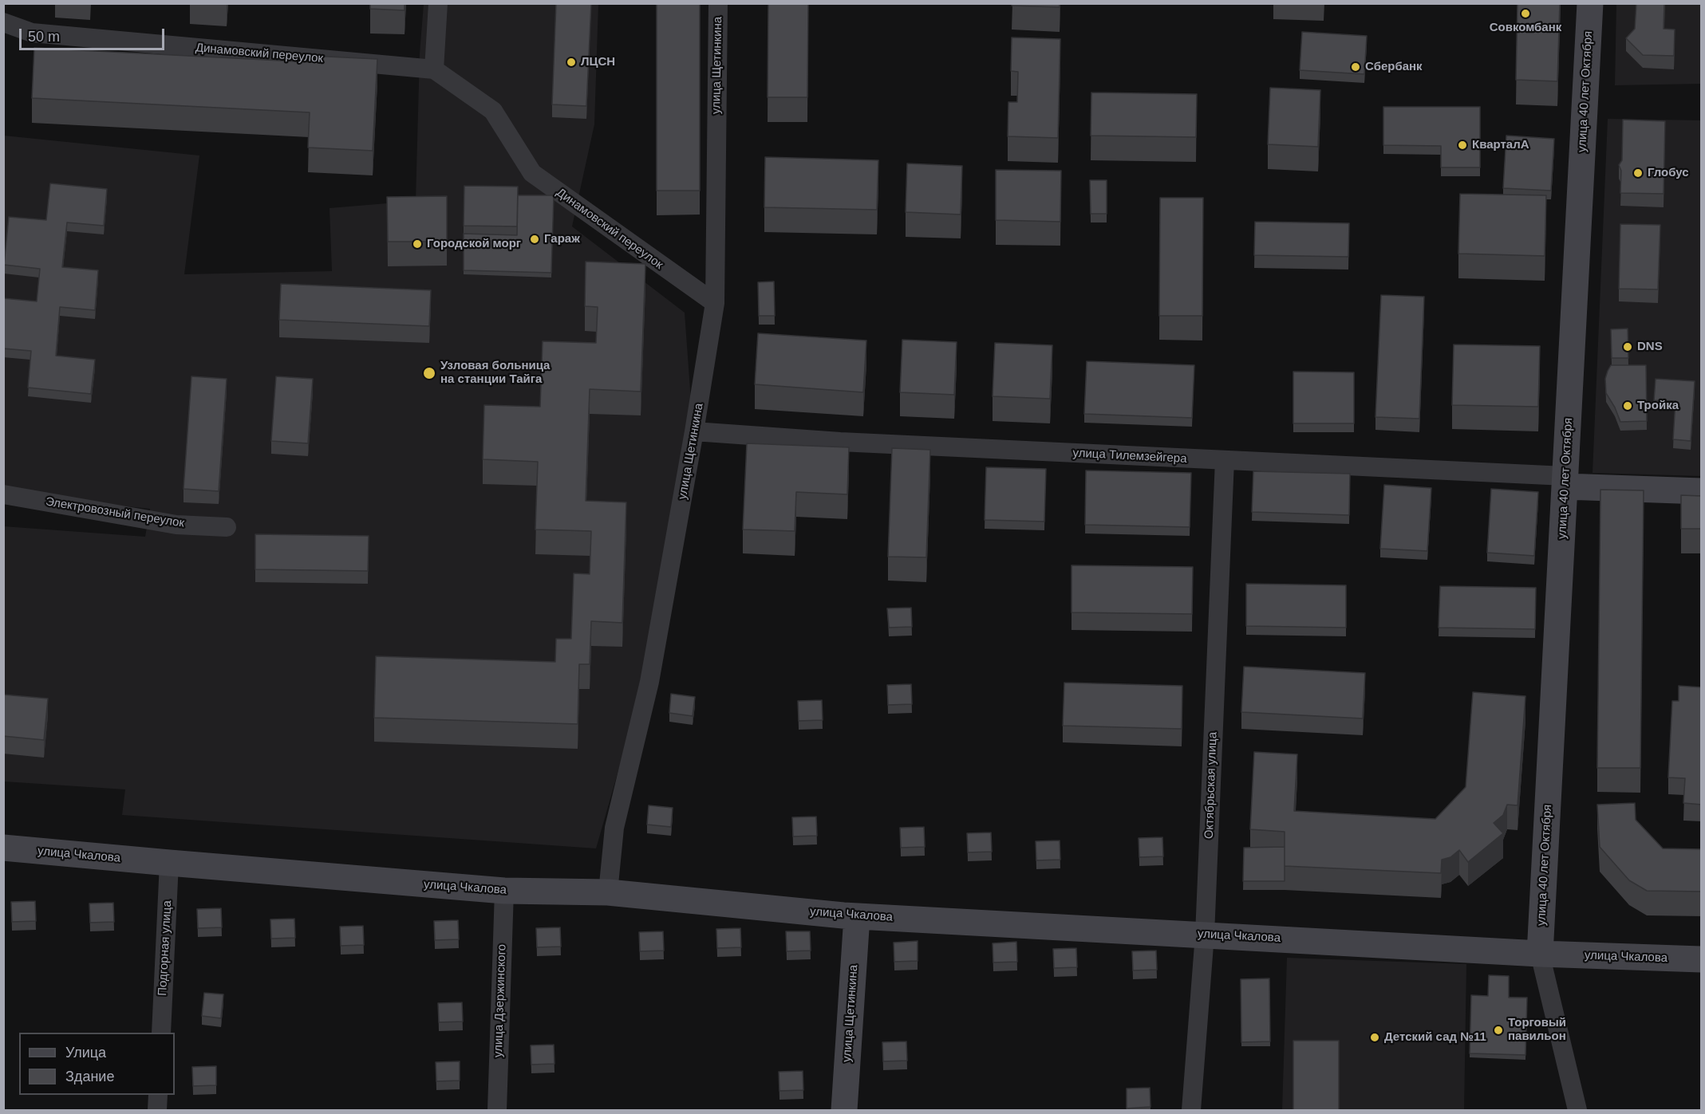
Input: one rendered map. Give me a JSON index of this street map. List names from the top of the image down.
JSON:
{
  "streets": {
    "street": [
      "Динамовский переулок",
      "улица Щетинкина",
      "улица 40 лет Октября",
      "улица Тилемзейгера",
      "Электровозный переулок",
      "Октябрьская улица",
      "улица Чкалова",
      "Подгорная улица",
      "улица Дзержинского"
    ]
  },
  "crossings": [
    ["Динамовский переулок", "улица Щетинкина"],
    ["улица Щетинкина", "улица Тилемзейгера"],
    ["улица Щетинкина", "улица Чкалова"],
    ["улица 40 лет Октября", "улица Тилемзейгера"],
    ["улица 40 лет Октября", "улица Чкалова"],
    ["улица Тилемзейгера", "Октябрьская улица"],
    ["Октябрьская улица", "улица Чкалова"],
    ["улица Чкалова", "Подгорная улица"],
    ["улица Чкалова", "улица Дзержинского"]
  ],
  "places": [
    "Совкомбанк",
    "ЛЦСН",
    "Сбербанк",
    "КварталА",
    "Глобус",
    "Гараж",
    "Городской морг",
    "DNS",
    "Узловая больница на станции Тайга",
    "Тройка",
    "Торговый павильон",
    "Детский сад №11"
  ],
  "legend": ["Улица", "Здание"],
  "scale_bar": "50 m"
}
